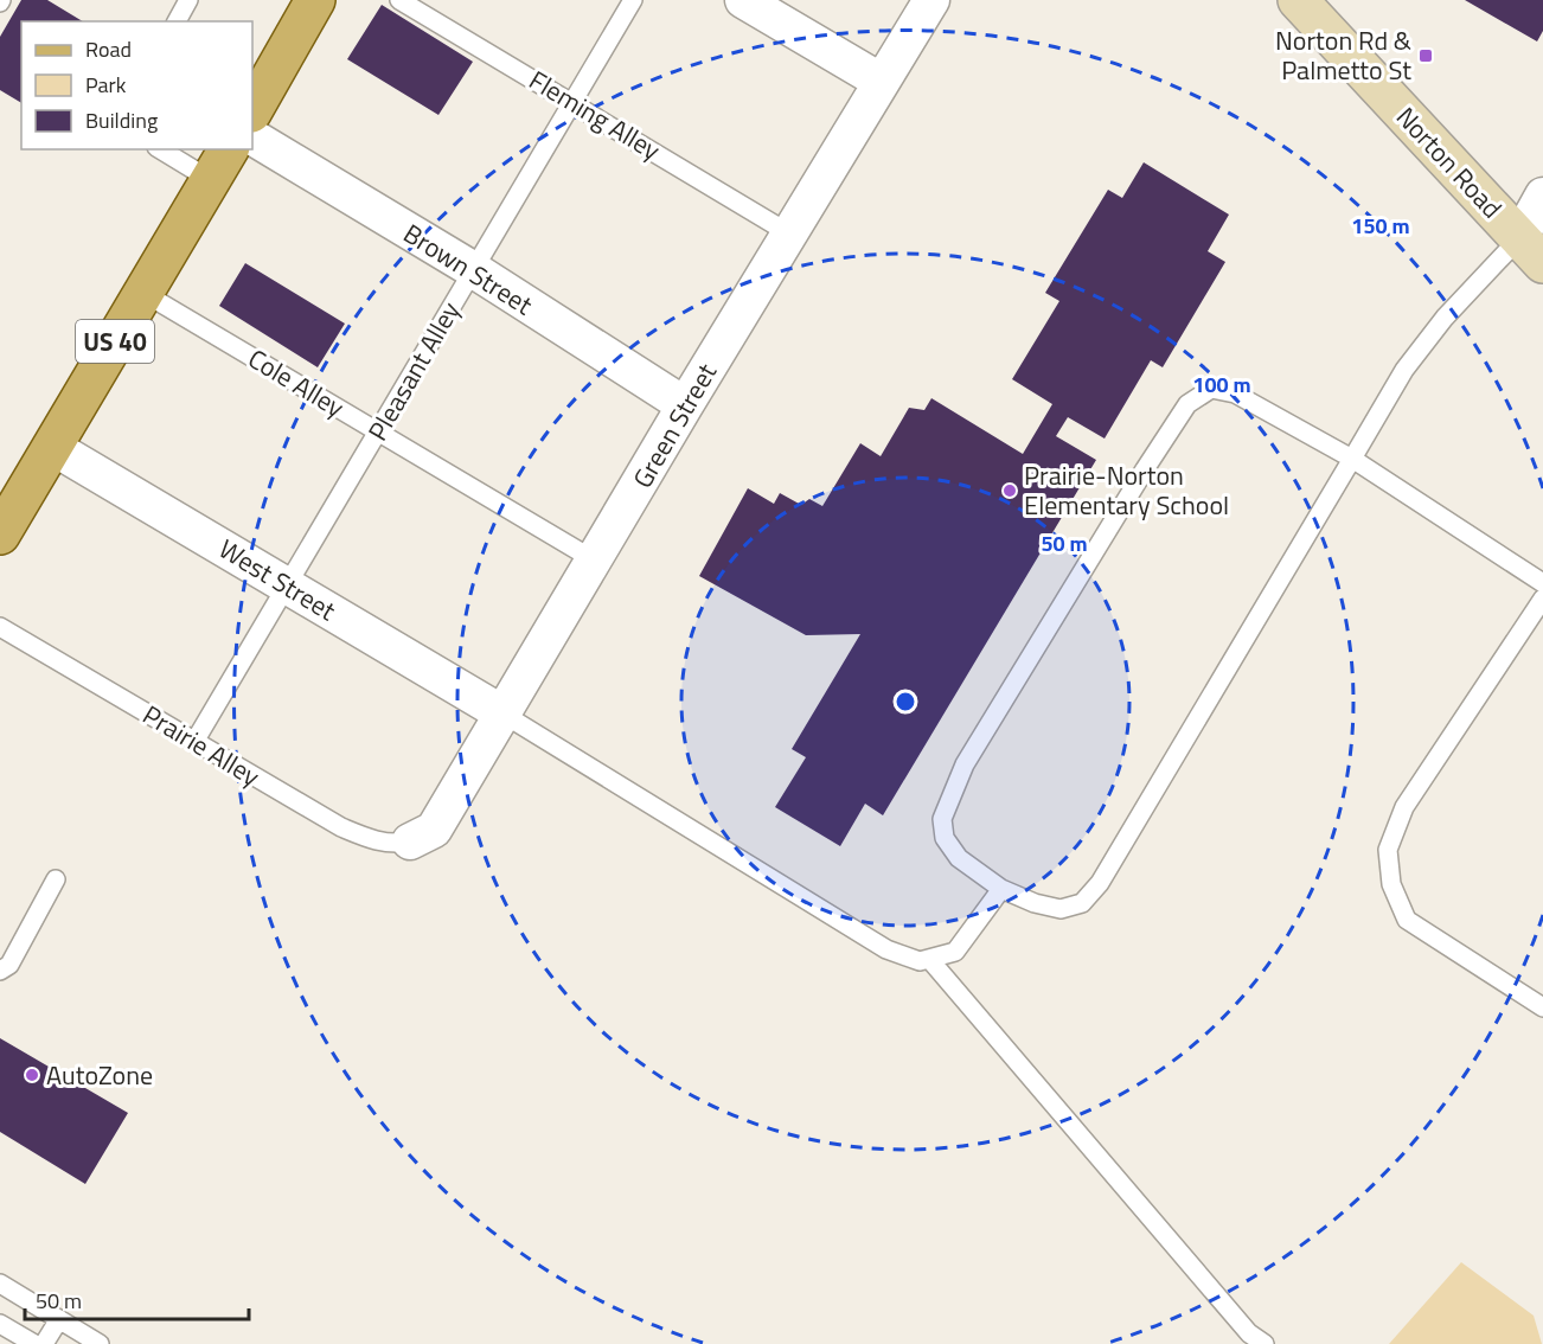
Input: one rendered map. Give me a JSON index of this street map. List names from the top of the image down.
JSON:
{
  "streets": {
    "main road": ["Norton Road", "US 40"],
    "street": ["Brown Street", "Green Street", "West Street"],
    "lane": [
      "Fleming Alley",
      "Pleasant Alley",
      "Cole Alley",
      "Prairie Alley"
    ]
  },
  "crossings": [
    ["Fleming Alley", "Pleasant Alley"],
    ["Fleming Alley", "Green Street"],
    ["Brown Street", "Pleasant Alley"],
    ["Brown Street", "Green Street"],
    ["US 40", "Cole Alley"],
    ["US 40", "West Street"],
    ["Pleasant Alley", "Cole Alley"],
    ["Pleasant Alley", "West Street"],
    ["Pleasant Alley", "Prairie Alley"],
    ["Cole Alley", "Green Street"],
    ["Green Street", "West Street"],
    ["Green Street", "Prairie Alley"]
  ],
  "places": {
    "transit": ["Norton Rd & Palmetto St"],
    "other": ["Prairie-Norton Elementary School", "AutoZone"]
  },
  "legend": ["Road", "Park", "Building"],
  "scale_bar": "50 m",
  "rings": ["150 m", "100 m", "50 m"]
}
